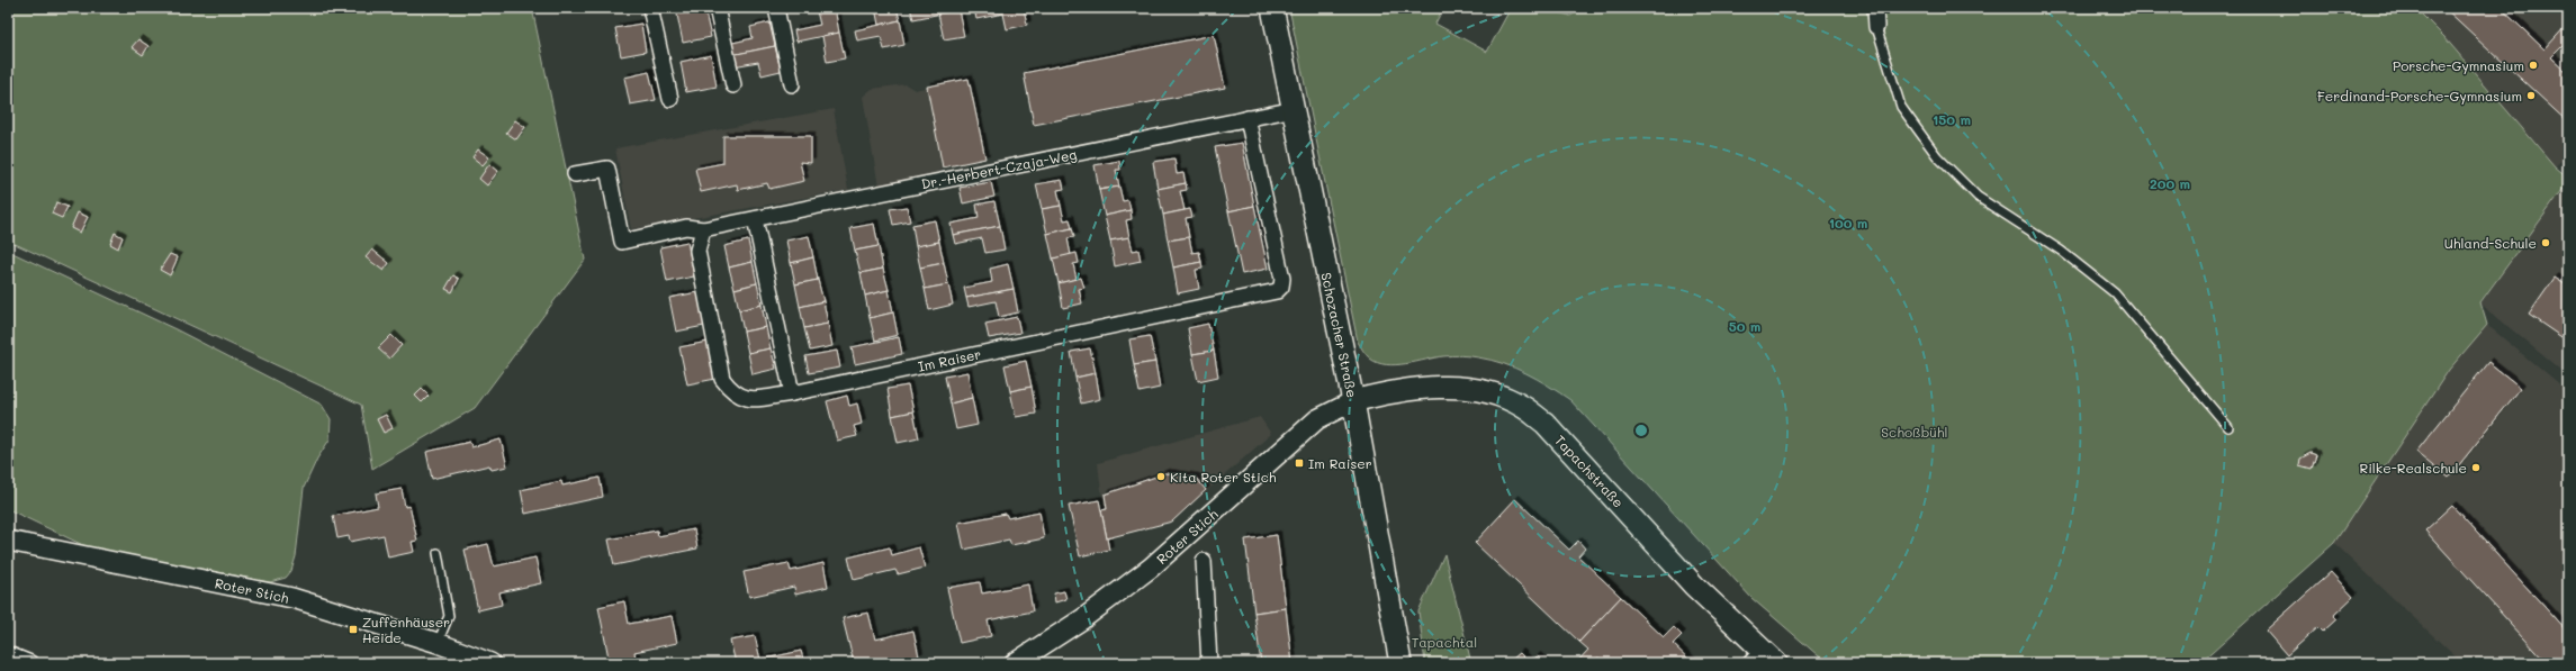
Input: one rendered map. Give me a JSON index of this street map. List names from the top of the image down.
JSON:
{
  "streets": {
    "main road": ["Schozacher Straße", "Tapachstraße"],
    "street": ["Dr.-Herbert-Czaja-Weg", "Im Raiser", "Roter Stich"]
  },
  "crossings": [
    ["Dr.-Herbert-Czaja-Weg", "Schozacher Straße"],
    ["Dr.-Herbert-Czaja-Weg", "Im Raiser"],
    ["Schozacher Straße", "Tapachstraße"],
    ["Schozacher Straße", "Roter Stich"],
    ["Tapachstraße", "Roter Stich"]
  ],
  "parks": ["Schoßbühl", "Tapachtal"],
  "places": {
    "other": [
      "Porsche-Gymnasium",
      "Ferdinand-Porsche-Gymnasium",
      "Uhland-Schule",
      "Rilke-Realschule",
      "Kita Roter Stich"
    ],
    "transit": ["Im Raiser", "Zuffenhäuser Heide"]
  },
  "rings": [
    "150 m",
    "200 m",
    "100 m",
    "50 m"
  ]
}
